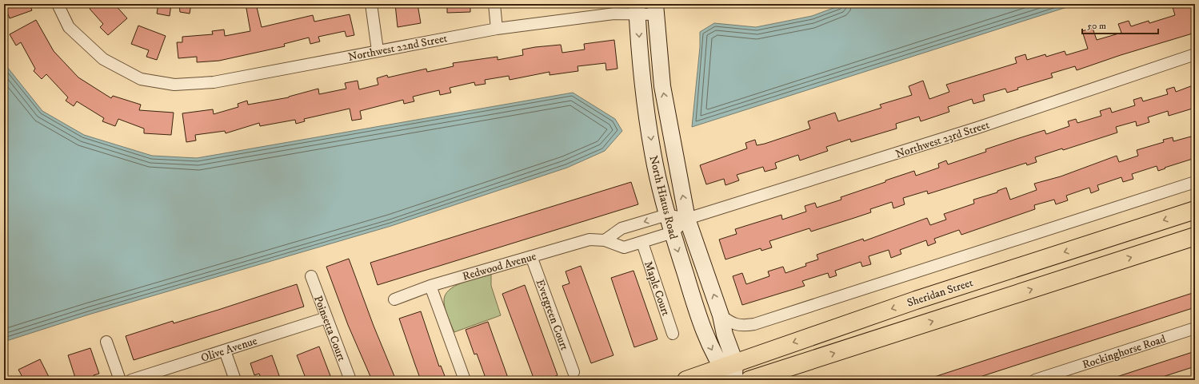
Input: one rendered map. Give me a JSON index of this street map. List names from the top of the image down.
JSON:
{
  "streets": {
    "main road": ["North Hiatus Road", "Sheridan Street"],
    "street": [
      "Northwest 22nd Street",
      "Northwest 23rd Street",
      "Redwood Avenue",
      "Maple Court",
      "Evergreen Court",
      "Poinsetta Court",
      "Olive Avenue",
      "Rockinghorse Road"
    ]
  },
  "crossings": [
    ["Northwest 22nd Street", "North Hiatus Road"],
    ["Northwest 23rd Street", "North Hiatus Road"],
    ["Northwest 23rd Street", "Redwood Avenue"],
    ["North Hiatus Road", "Redwood Avenue"],
    ["North Hiatus Road", "Sheridan Street"],
    ["Redwood Avenue", "Maple Court"],
    ["Redwood Avenue", "Evergreen Court"],
    ["Poinsetta Court", "Olive Avenue"]
  ],
  "scale_bar": "50 m"
}
